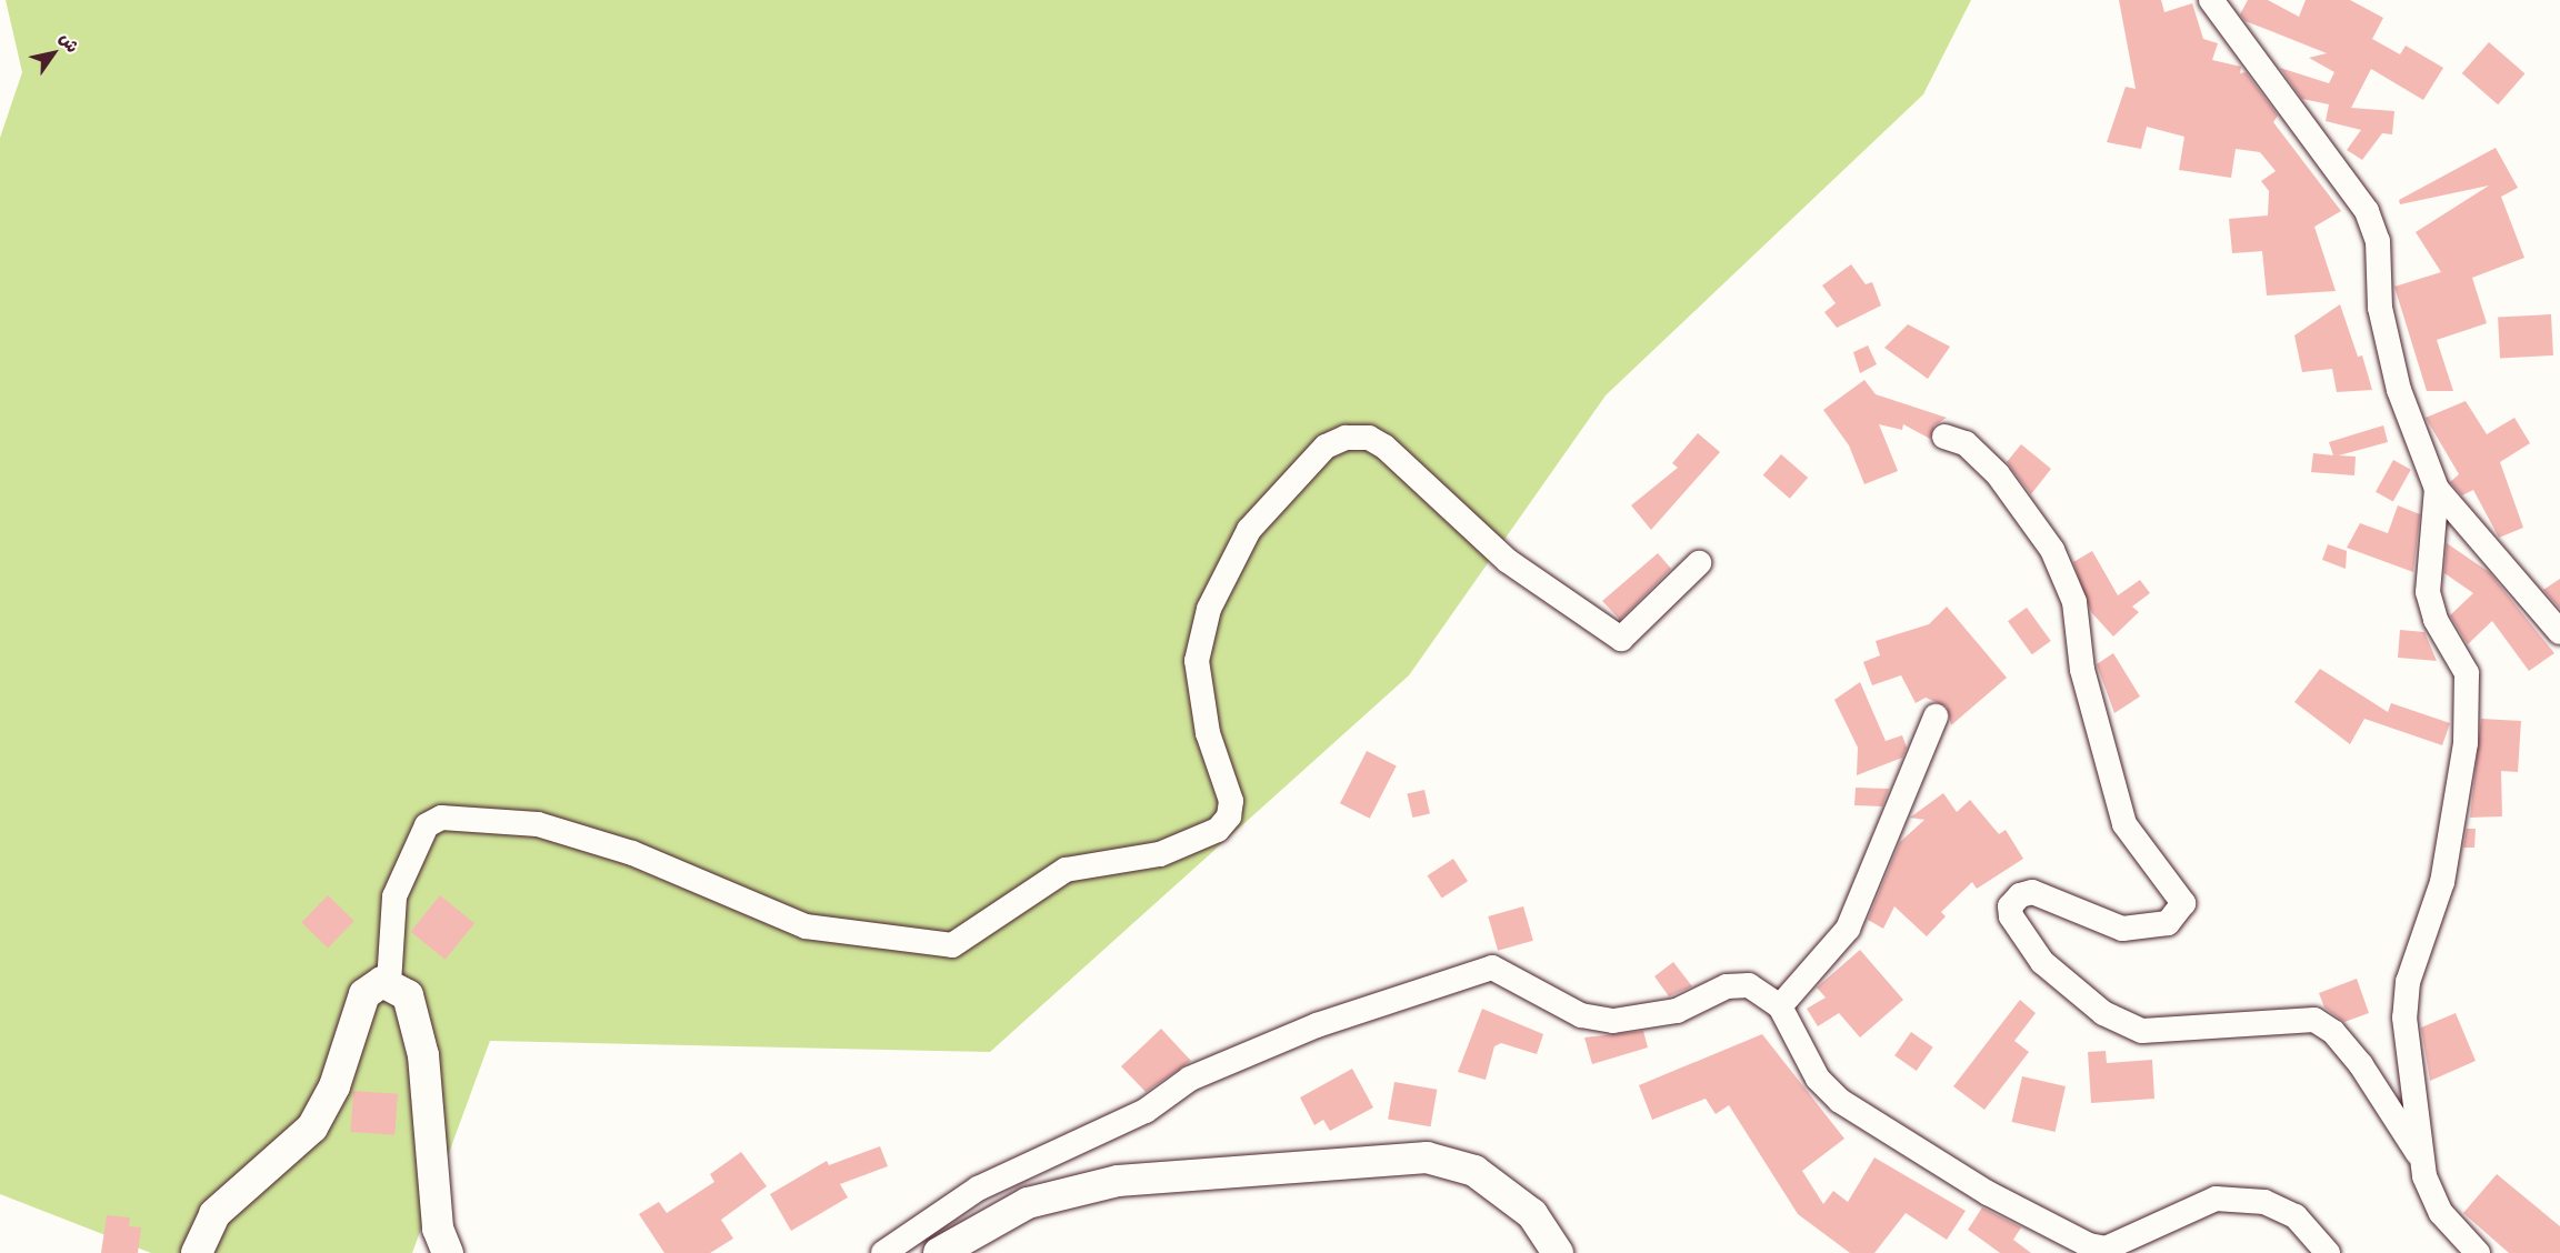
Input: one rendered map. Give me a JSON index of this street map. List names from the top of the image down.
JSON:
{
  "north": "top right"
}
